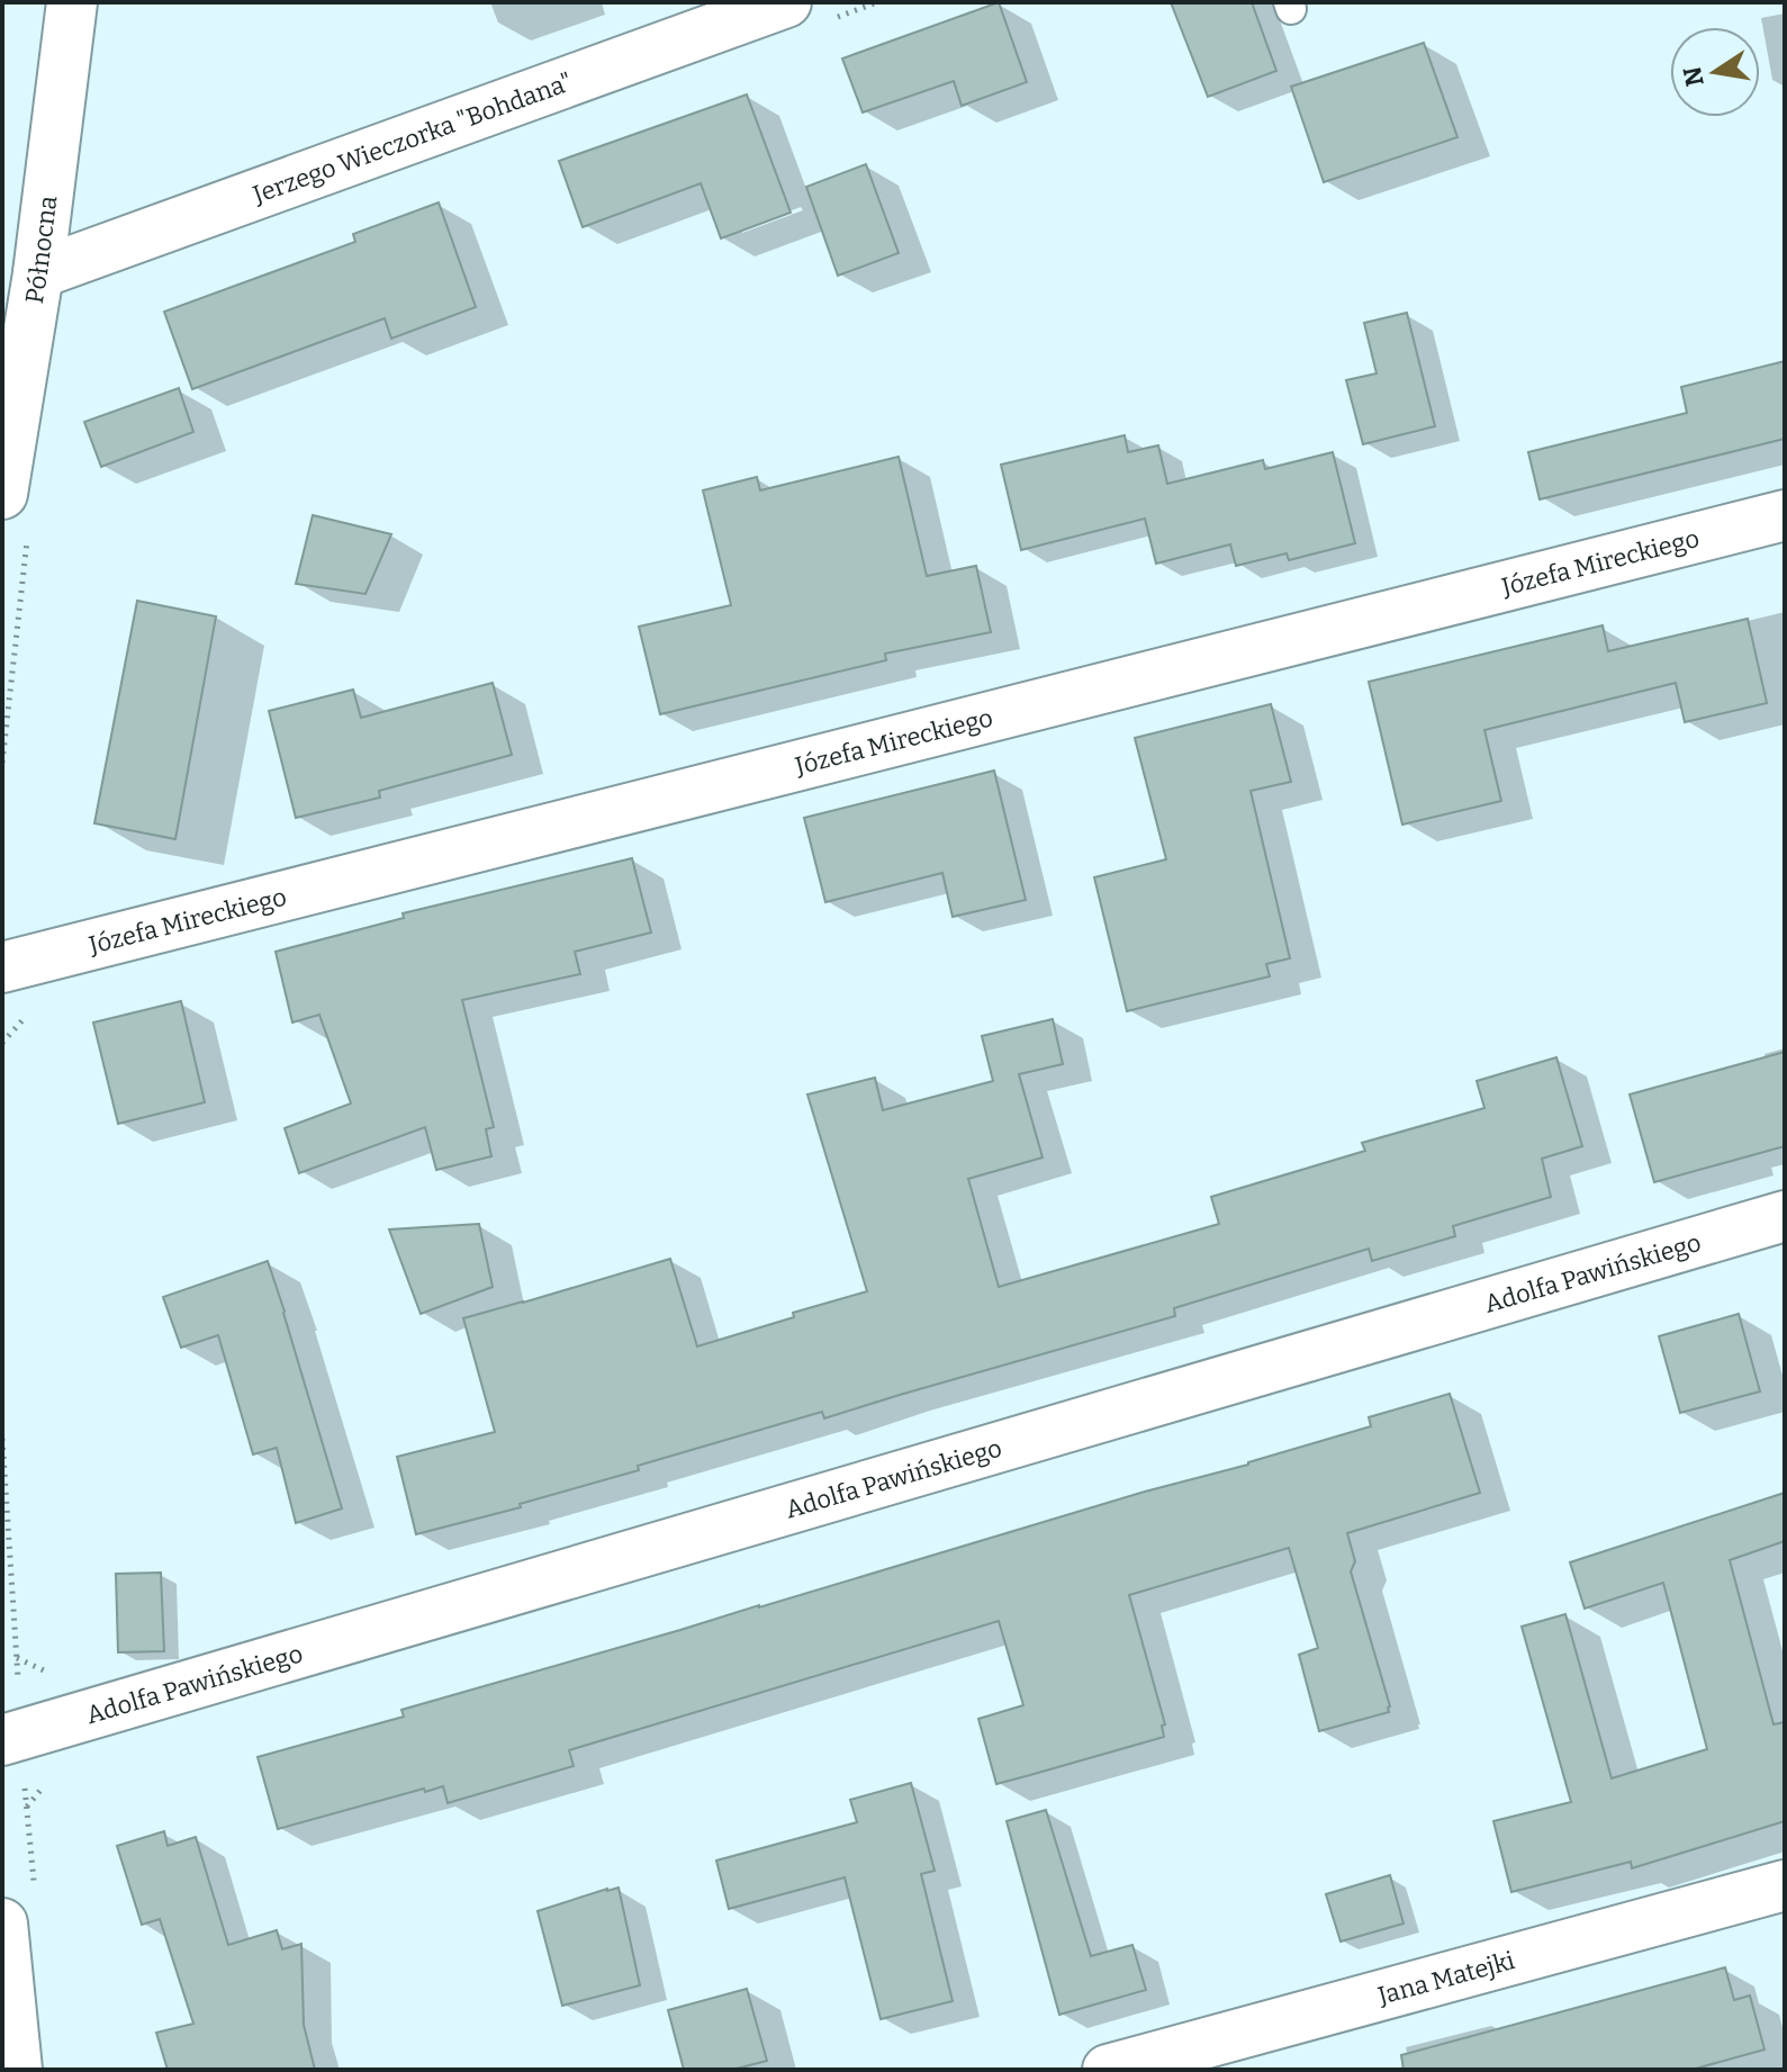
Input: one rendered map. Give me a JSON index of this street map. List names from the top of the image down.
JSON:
{
  "streets": {
    "street": [
      "Jerzego Wieczorka \"Bohdana\"",
      "Północna",
      "Józefa Mireckiego",
      "Adolfa Pawińskiego",
      "Jana Matejki"
    ]
  },
  "crossings": [
    ["Jerzego Wieczorka \"Bohdana\"", "Północna"]
  ],
  "north": "left"
}
